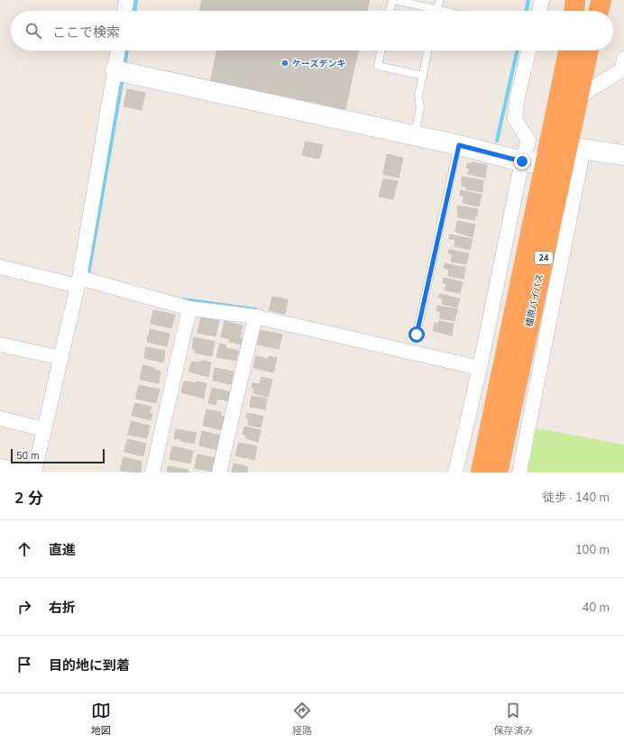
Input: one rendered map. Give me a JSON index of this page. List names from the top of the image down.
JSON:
{
  "streets": {
    "highway": ["24", "橿原バイパス"]
  },
  "places": ["ケーズデンキ"],
  "scale_bar": "50 m",
  "page": {
    "search": "ここで検索",
    "scale": "50 m",
    "heading": ["2 分", "徒歩 · 140 m"],
    "list": [
      ["直進", "100 m"],
      ["右折", "40 m"],
      "目的地に到着"
    ],
    "nav": ["地図", "経路", "保存済み"]
  }
}
